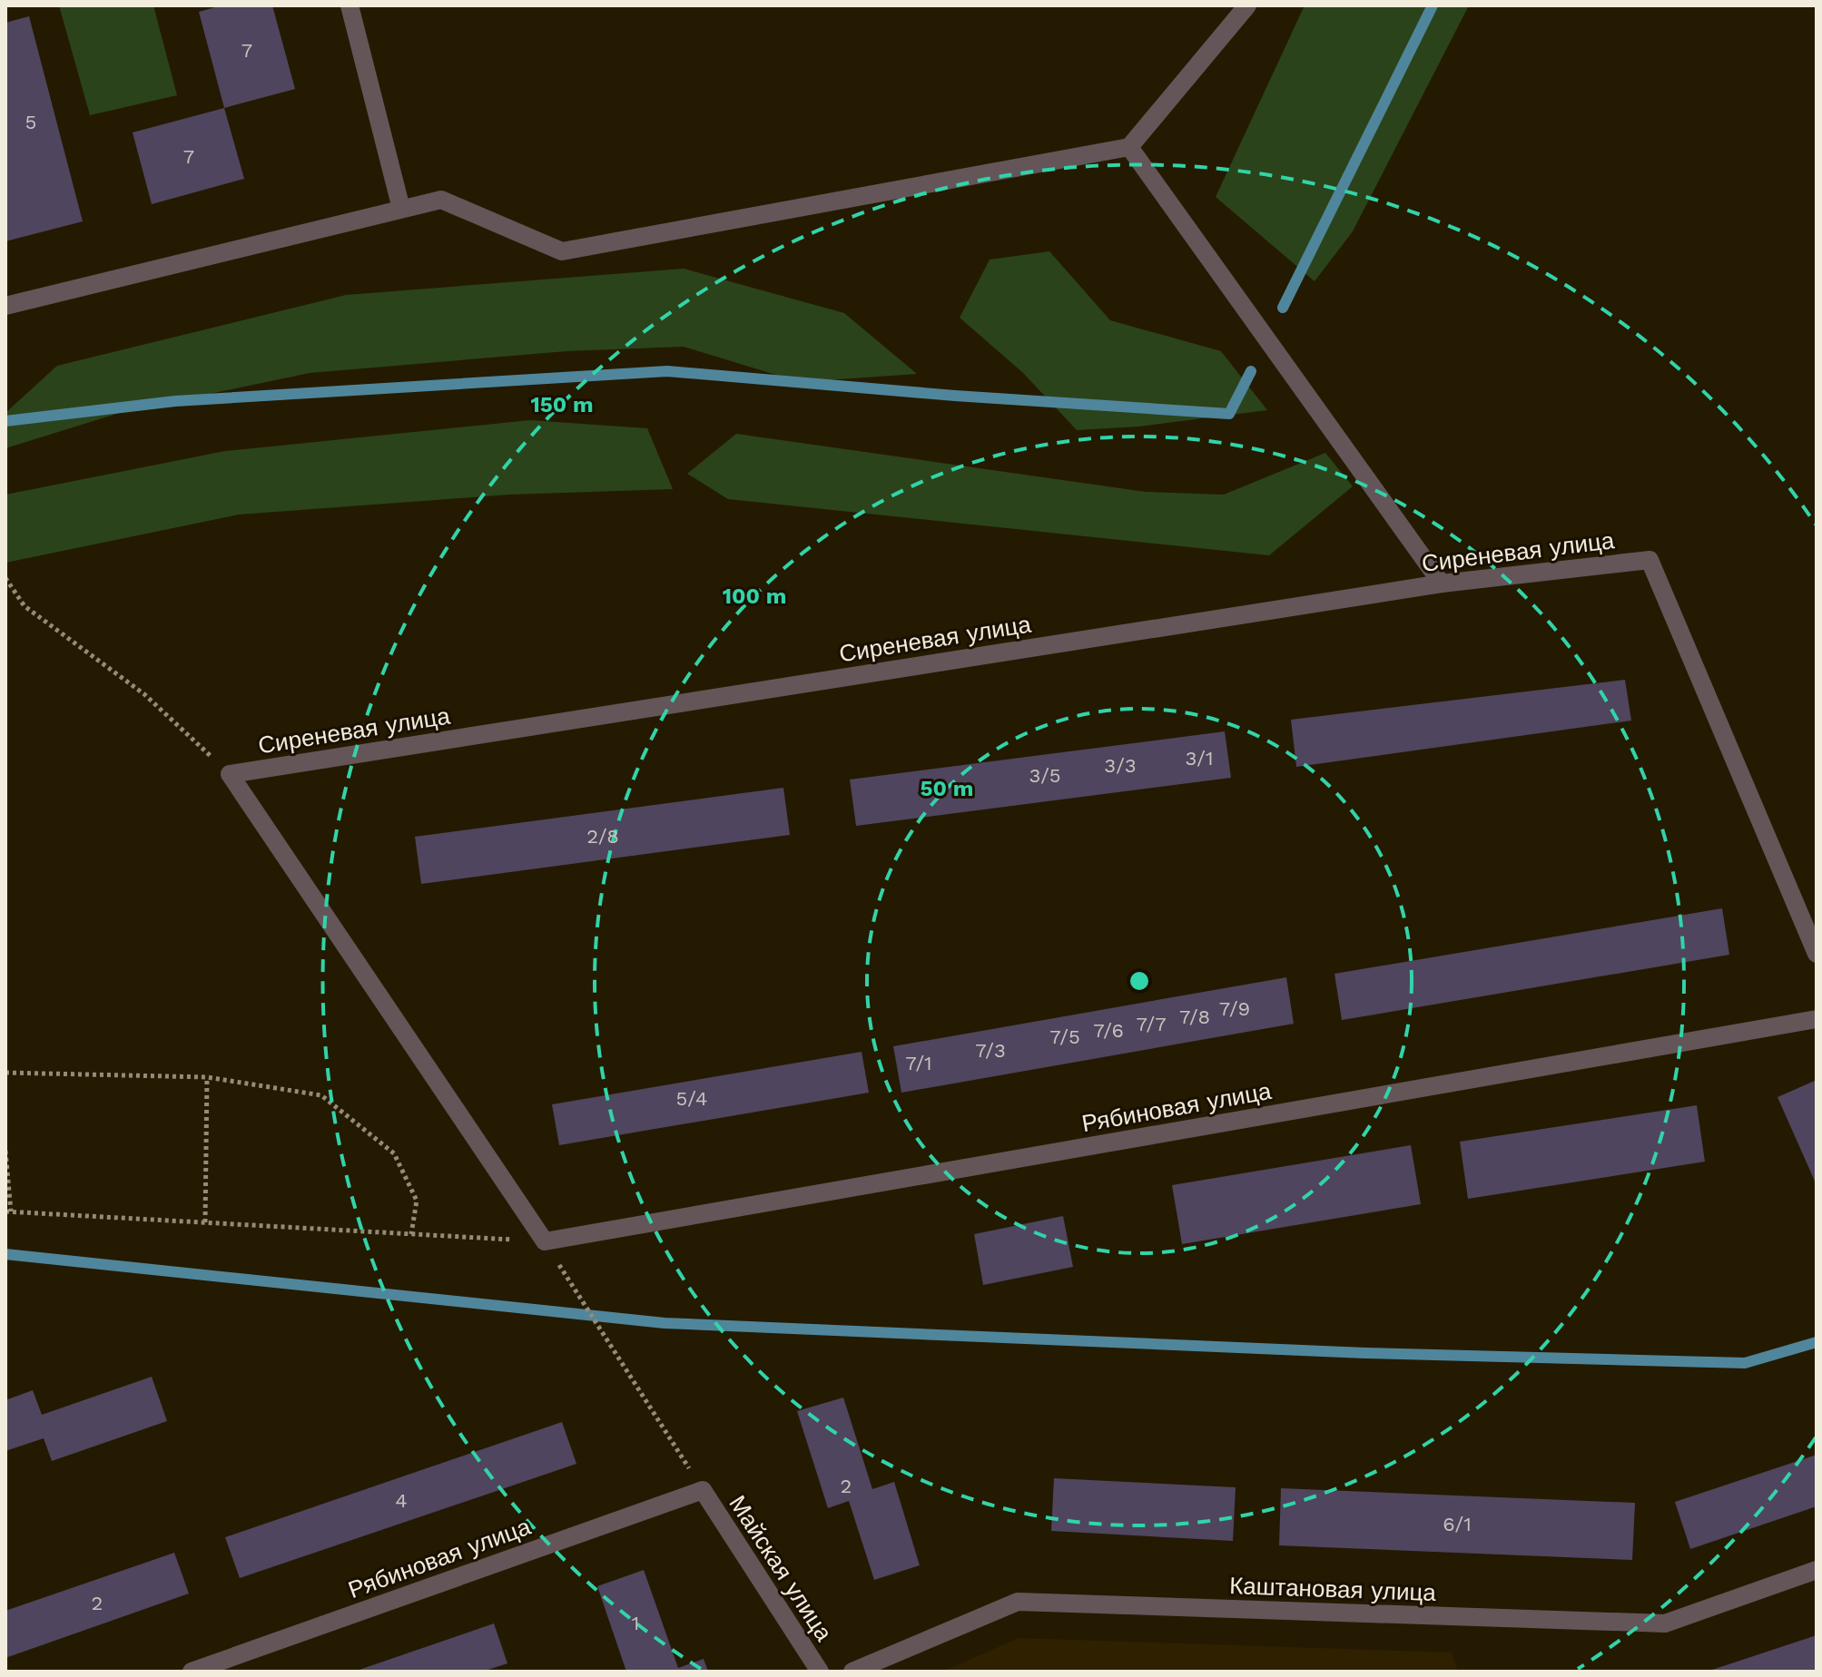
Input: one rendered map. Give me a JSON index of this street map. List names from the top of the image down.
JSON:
{
  "streets": {
    "street": [
      "Сиреневая улица",
      "Рябиновая улица",
      "Майская улица",
      "Каштановая улица"
    ]
  },
  "crossings": [
    ["Рябиновая улица", "Майская улица"]
  ],
  "house_numbers": [
    "7",
    "5",
    "7",
    "3/1",
    "3/3",
    "3/5",
    "2/8",
    "7/9",
    "7/8",
    "7/7",
    "7/6",
    "7/5",
    "7/3",
    "7/1",
    "5/4",
    "2",
    "4",
    "6/1",
    "2",
    "1"
  ],
  "rings": ["150 m", "100 m", "50 m"]
}
